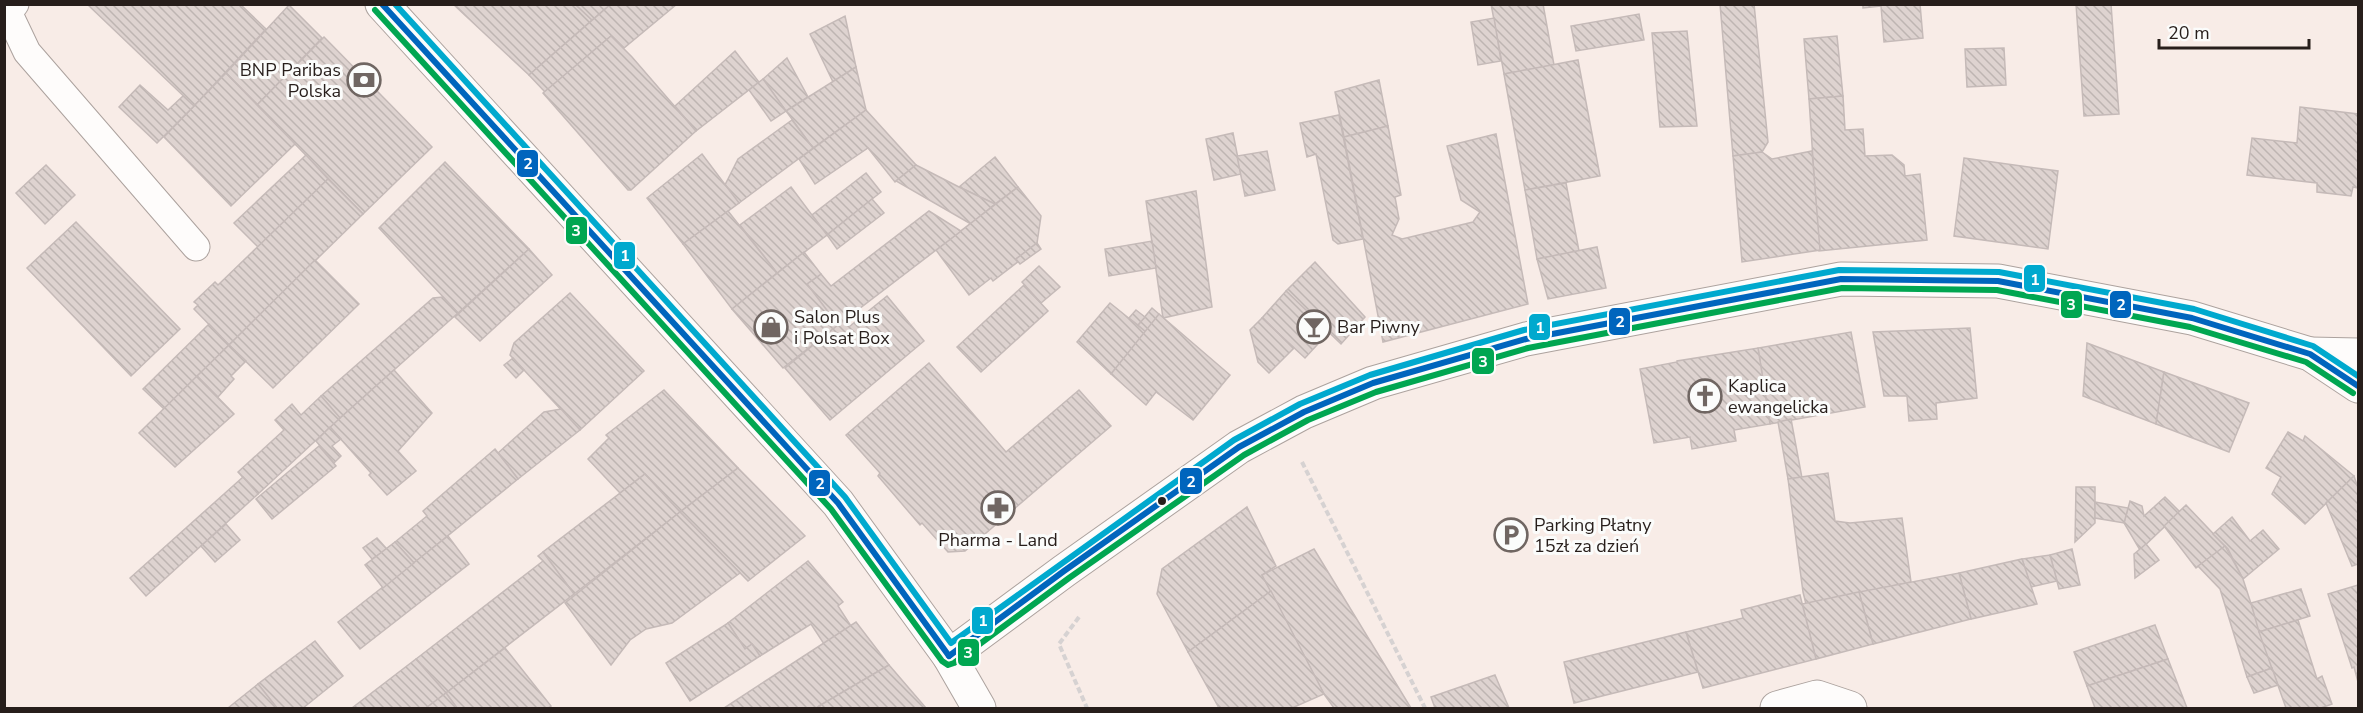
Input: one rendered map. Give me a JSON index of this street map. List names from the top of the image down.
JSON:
{
  "places": {
    "bank": ["BNP Paribas Polska"],
    "shop": ["Salon Plus i Polsat Box"],
    "bar": ["Bar Piwny"],
    "church": ["Kaplica ewangelicka"],
    "pharmacy": ["Pharma - Land"],
    "parking": ["Parking Płatny 15zł za dzień"]
  },
  "lines": ["transit line 2", "transit line 1", "transit line 3"],
  "scale_bar": "20 m"
}
